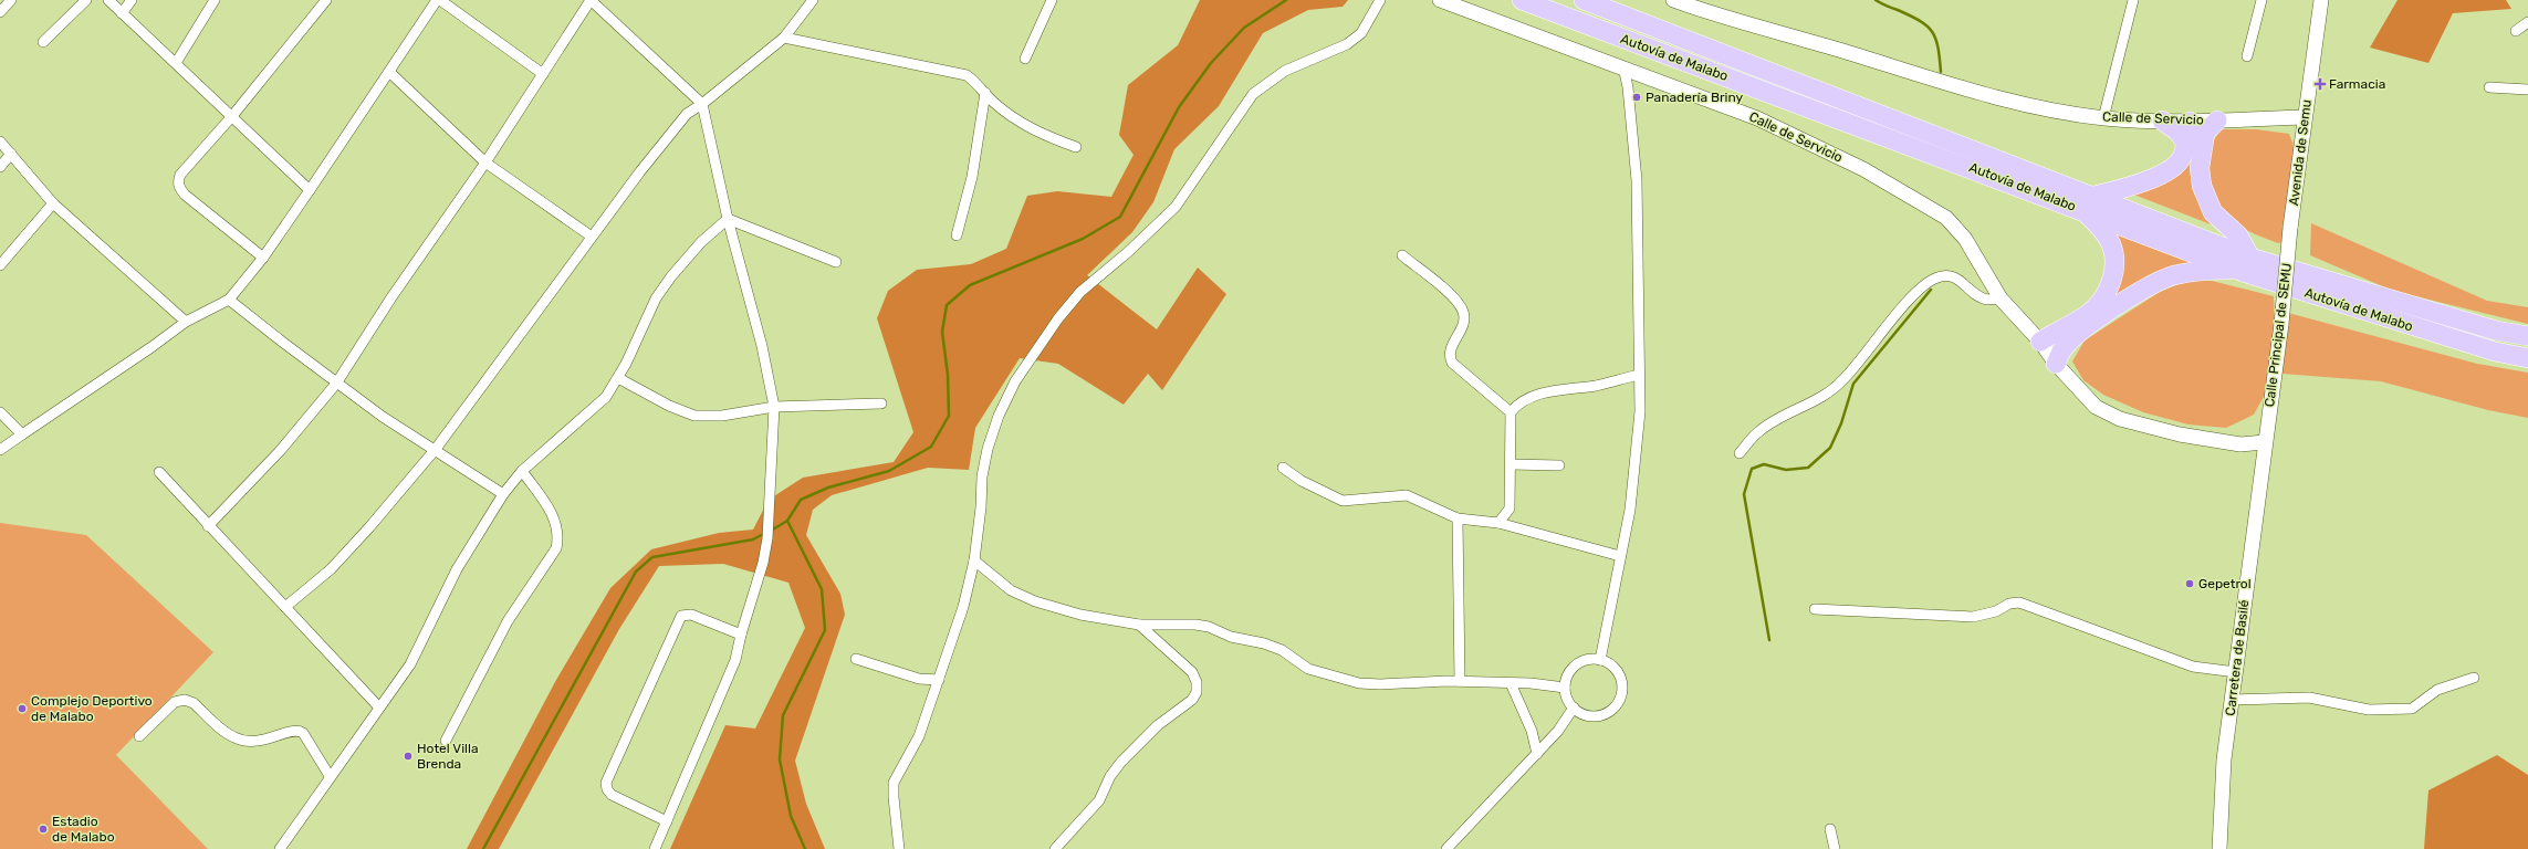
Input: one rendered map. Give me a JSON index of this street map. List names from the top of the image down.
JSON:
{
  "streets": {
    "highway": ["Autovía de Malabo"],
    "street": [
      "Calle de Servicio",
      "Avenida de Semu",
      "Calle Principal de SEMU",
      "Carretera de Basilé"
    ]
  },
  "crossings": [
    ["Calle de Servicio", "Avenida de Semu"],
    ["Calle de Servicio", "Calle Principal de SEMU"],
    ["Calle de Servicio", "Carretera de Basilé"],
    ["Avenida de Semu", "Calle Principal de SEMU"],
    ["Calle Principal de SEMU", "Carretera de Basilé"]
  ],
  "places": {
    "health": ["Farmacia"],
    "other": [
      "Panadería Briny",
      "Gepetrol",
      "Complejo Deportivo de Malabo",
      "Hotel Villa Brenda",
      "Estadio de Malabo"
    ]
  }
}
